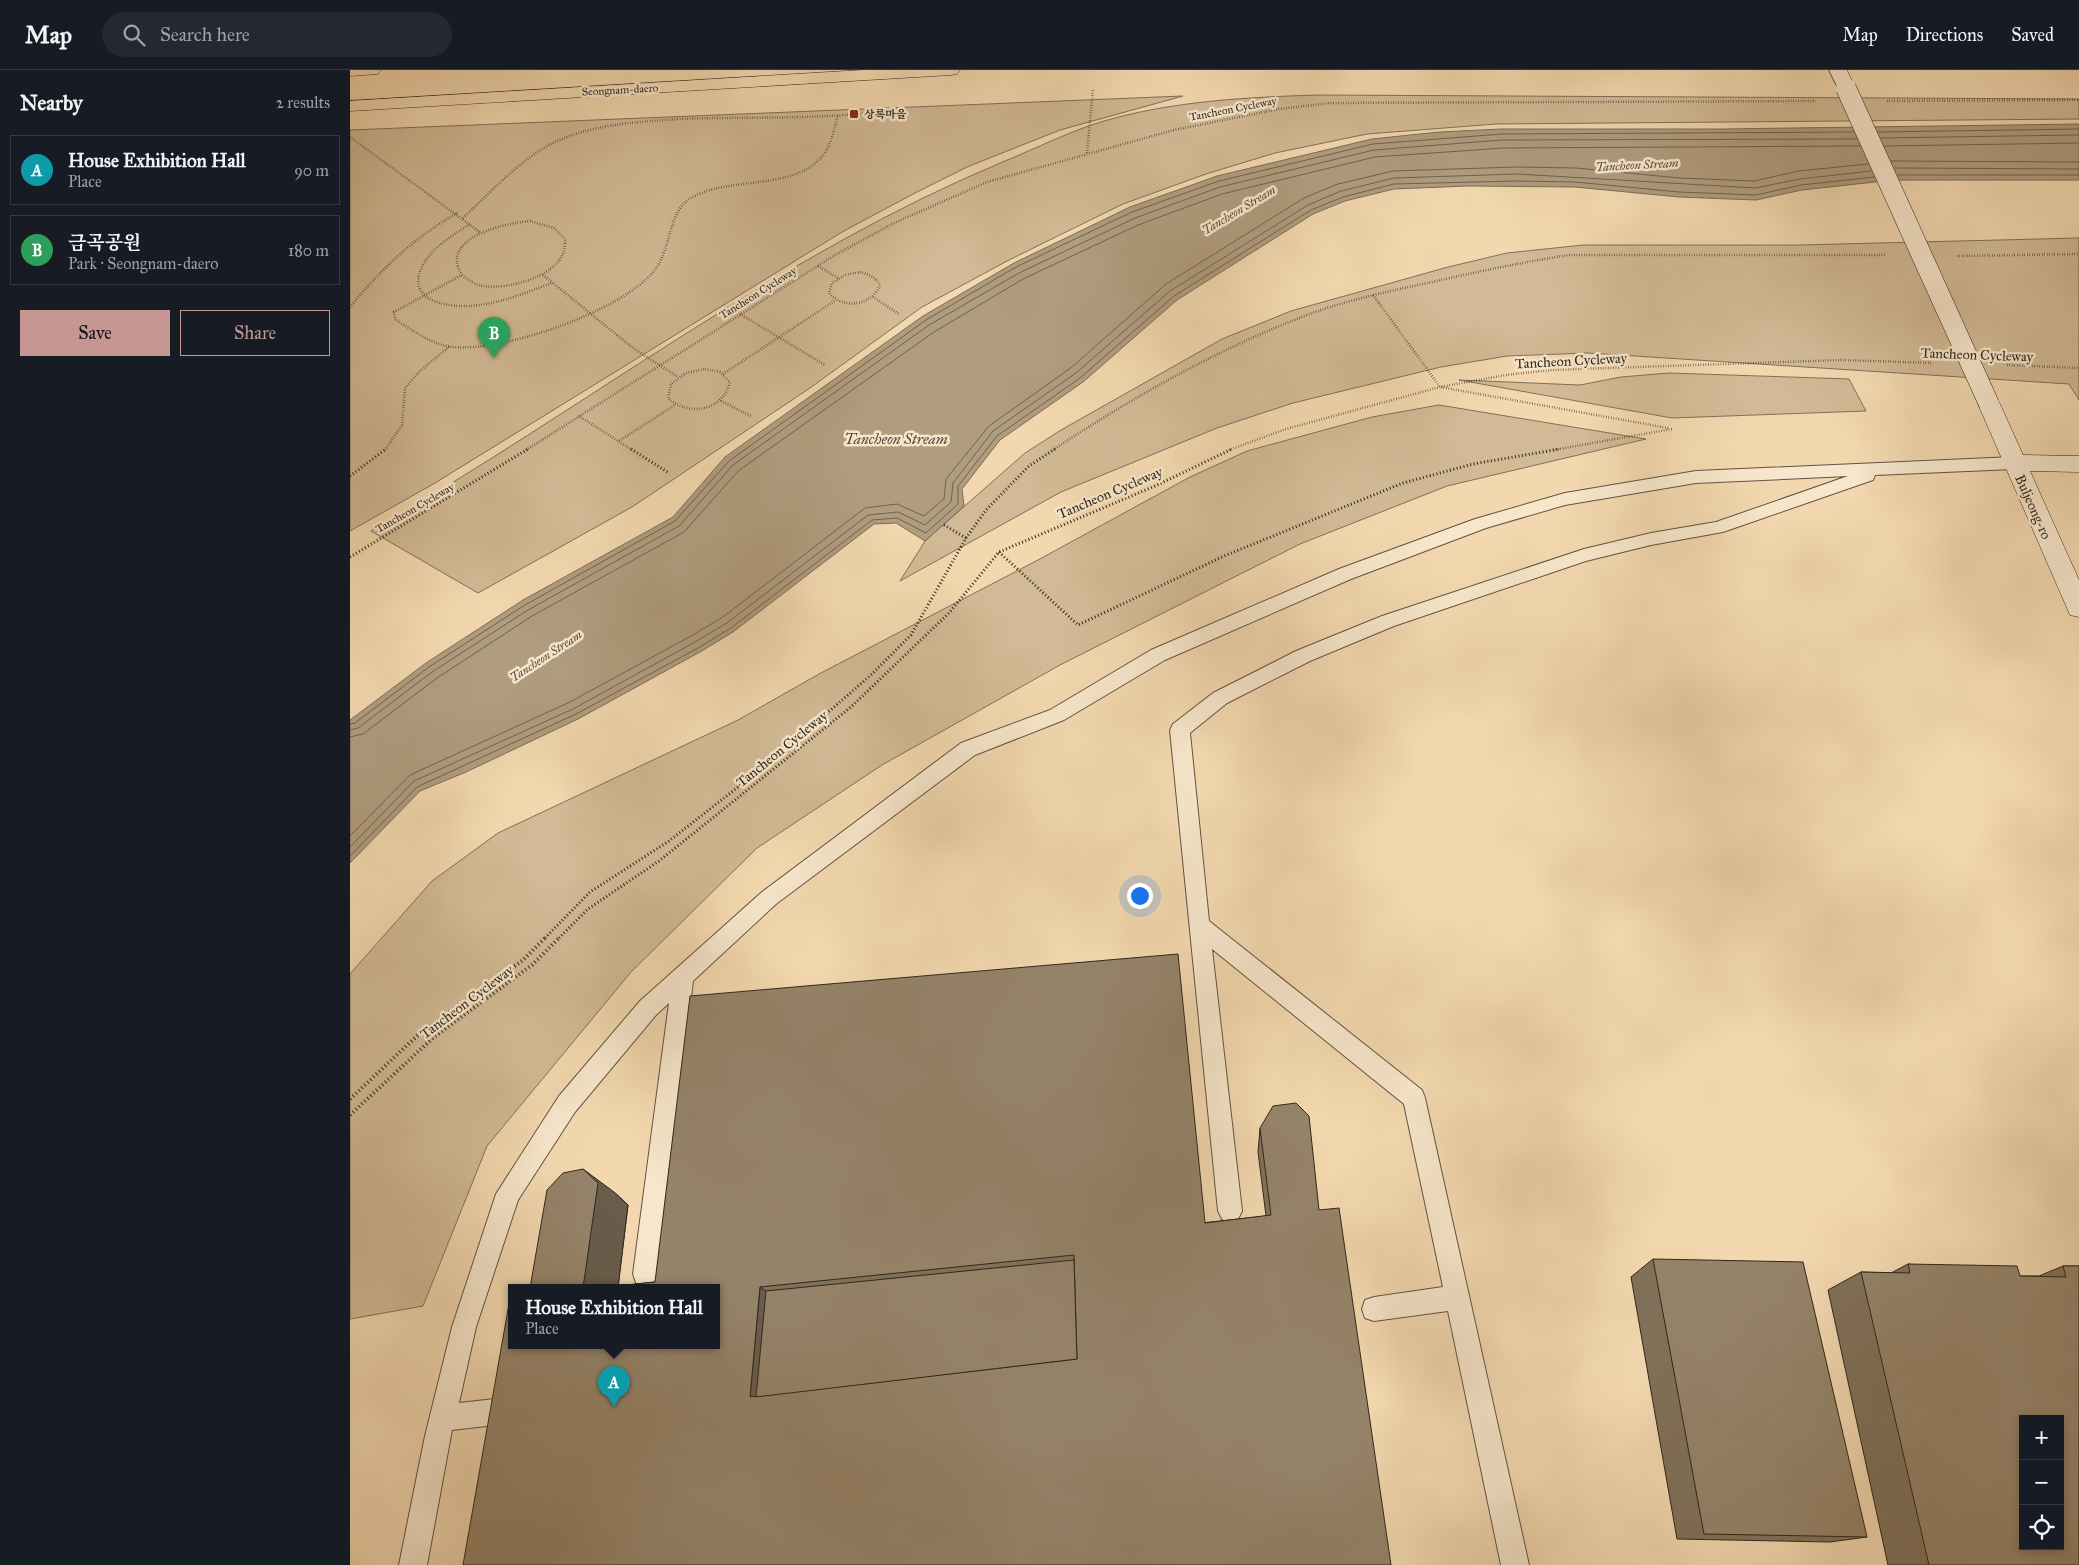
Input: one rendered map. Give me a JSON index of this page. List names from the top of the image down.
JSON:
{
  "streets": {
    "main road": ["Seongnam-daero", "Buljeong-ro"],
    "path": ["Tancheon Cycleway"]
  },
  "water": ["Tancheon Stream"],
  "places": {
    "transit": ["상록마을"]
  },
  "page": {
    "header": "Map",
    "search": "Search here",
    "nav": ["Map", "Directions", "Saved"],
    "heading": ["Nearby", "2 results"],
    "list": [
      {
        "mark": "A",
        "name": "House Exhibition Hall",
        "note": "Place",
        "value": "90 m"
      },
      {
        "mark": "B",
        "name": "금곡공원",
        "note": "Park · Seongnam-daero",
        "value": "180 m"
      }
    ],
    "buttons": ["Save", "Share"],
    "pins": ["B", "A"],
    "popup": ["House Exhibition Hall", "Place"],
    "map_buttons": ["+", "−"]
  }
}
